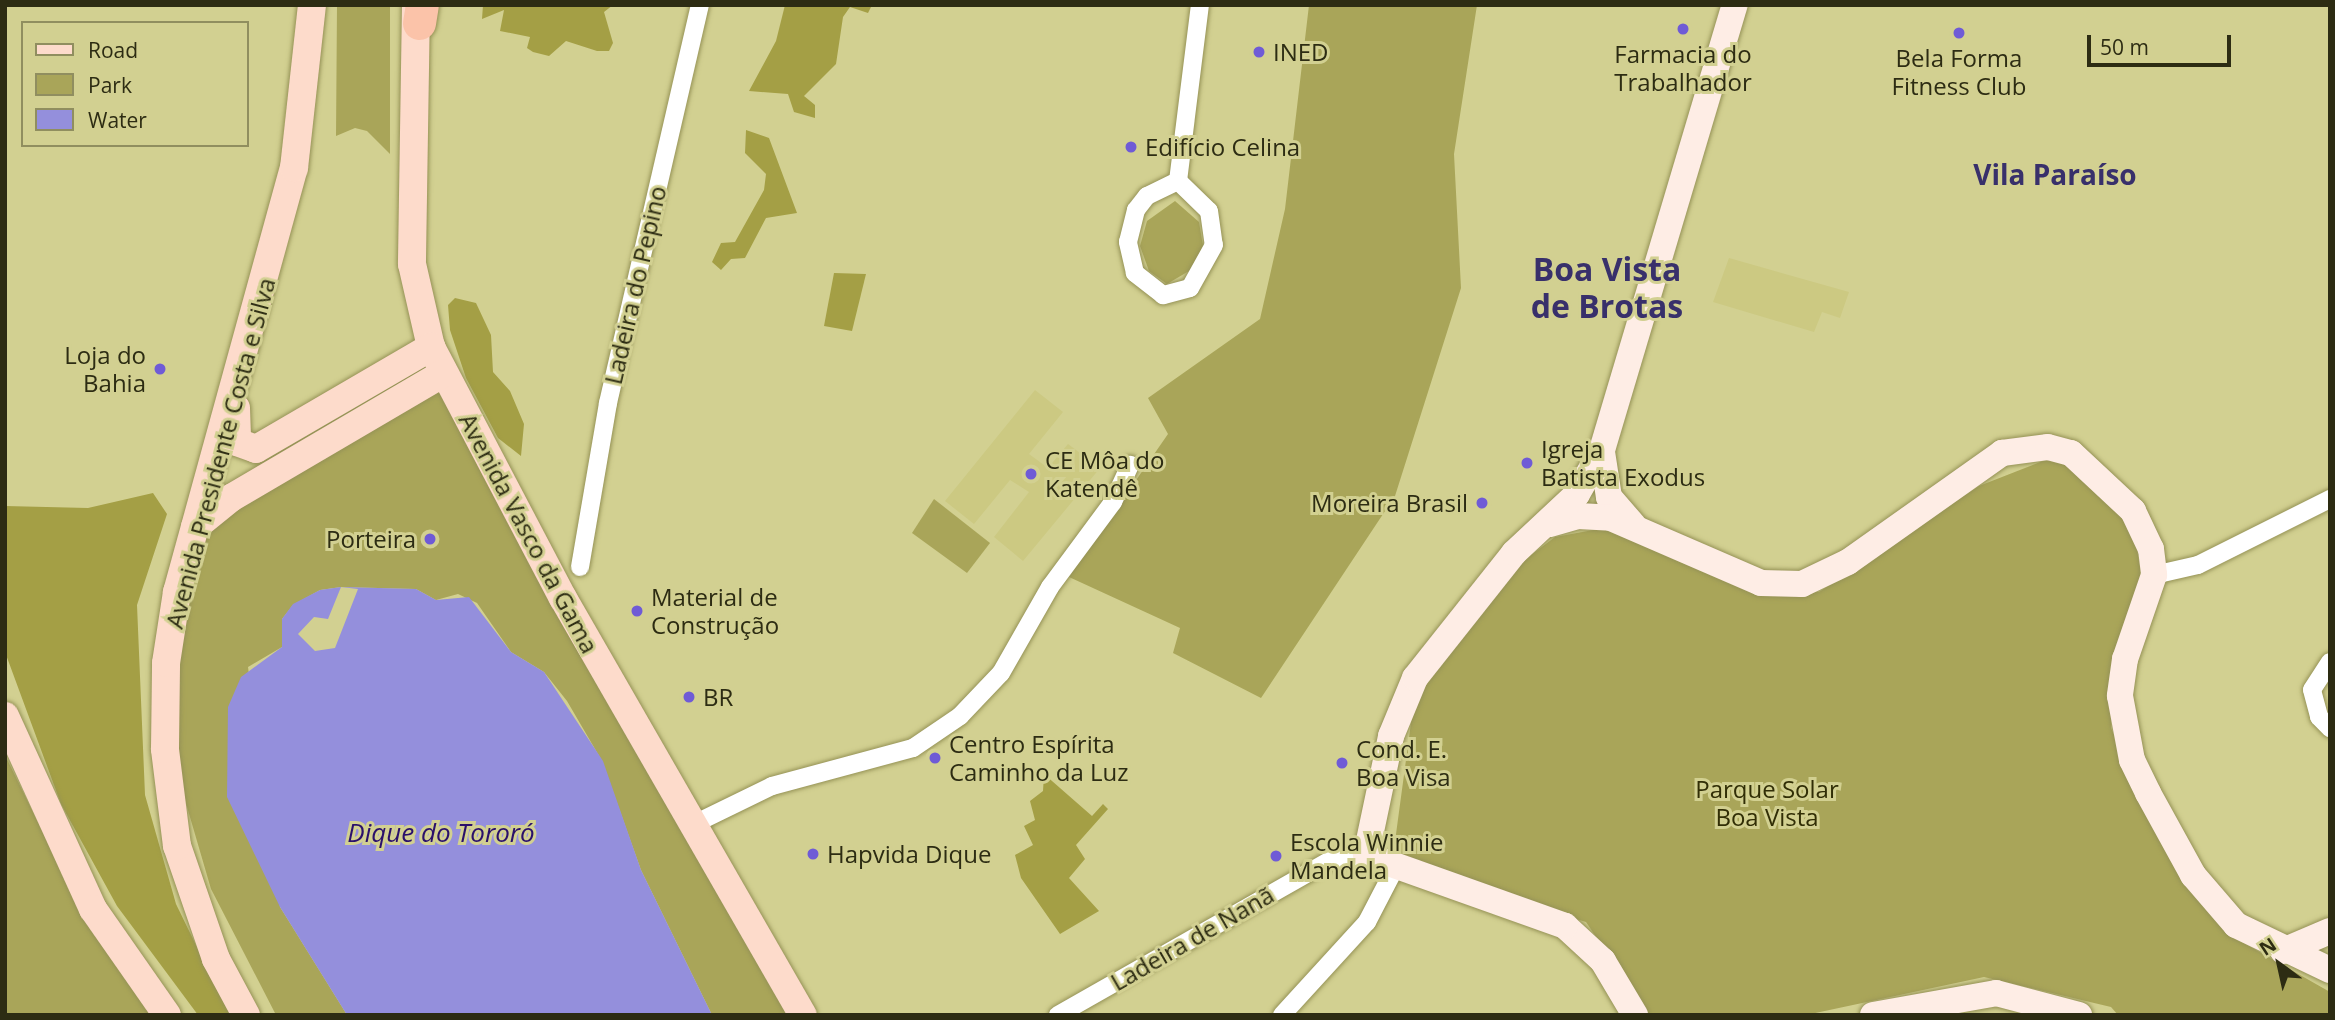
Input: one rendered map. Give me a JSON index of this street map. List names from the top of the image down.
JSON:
{
  "streets": {
    "main road": ["Avenida Presidente Costa e Silva", "Avenida Vasco da Gama"],
    "street": ["Ladeira do Pepino", "Ladeira de Nanã"]
  },
  "districts": ["Vila Paraíso", "Boa Vista de Brotas"],
  "water": ["Dique do Tororó"],
  "parks": ["Parque Solar Boa Vista"],
  "places": [
    "Farmacia do Trabalhador",
    "Bela Forma Fitness Club",
    "INED",
    "Edifício Celina",
    "Loja do Bahia",
    "Igreja Batista Exodus",
    "CE Môa do Katendê",
    "Moreira Brasil",
    "Porteira",
    "Material de Construção",
    "BR",
    "Centro Espírita Caminho da Luz",
    "Cond. E. Boa Visa",
    "Hapvida Dique",
    "Escola Winnie Mandela"
  ],
  "legend": ["Road", "Park", "Water"],
  "scale_bar": "50 m",
  "north": "top left"
}
